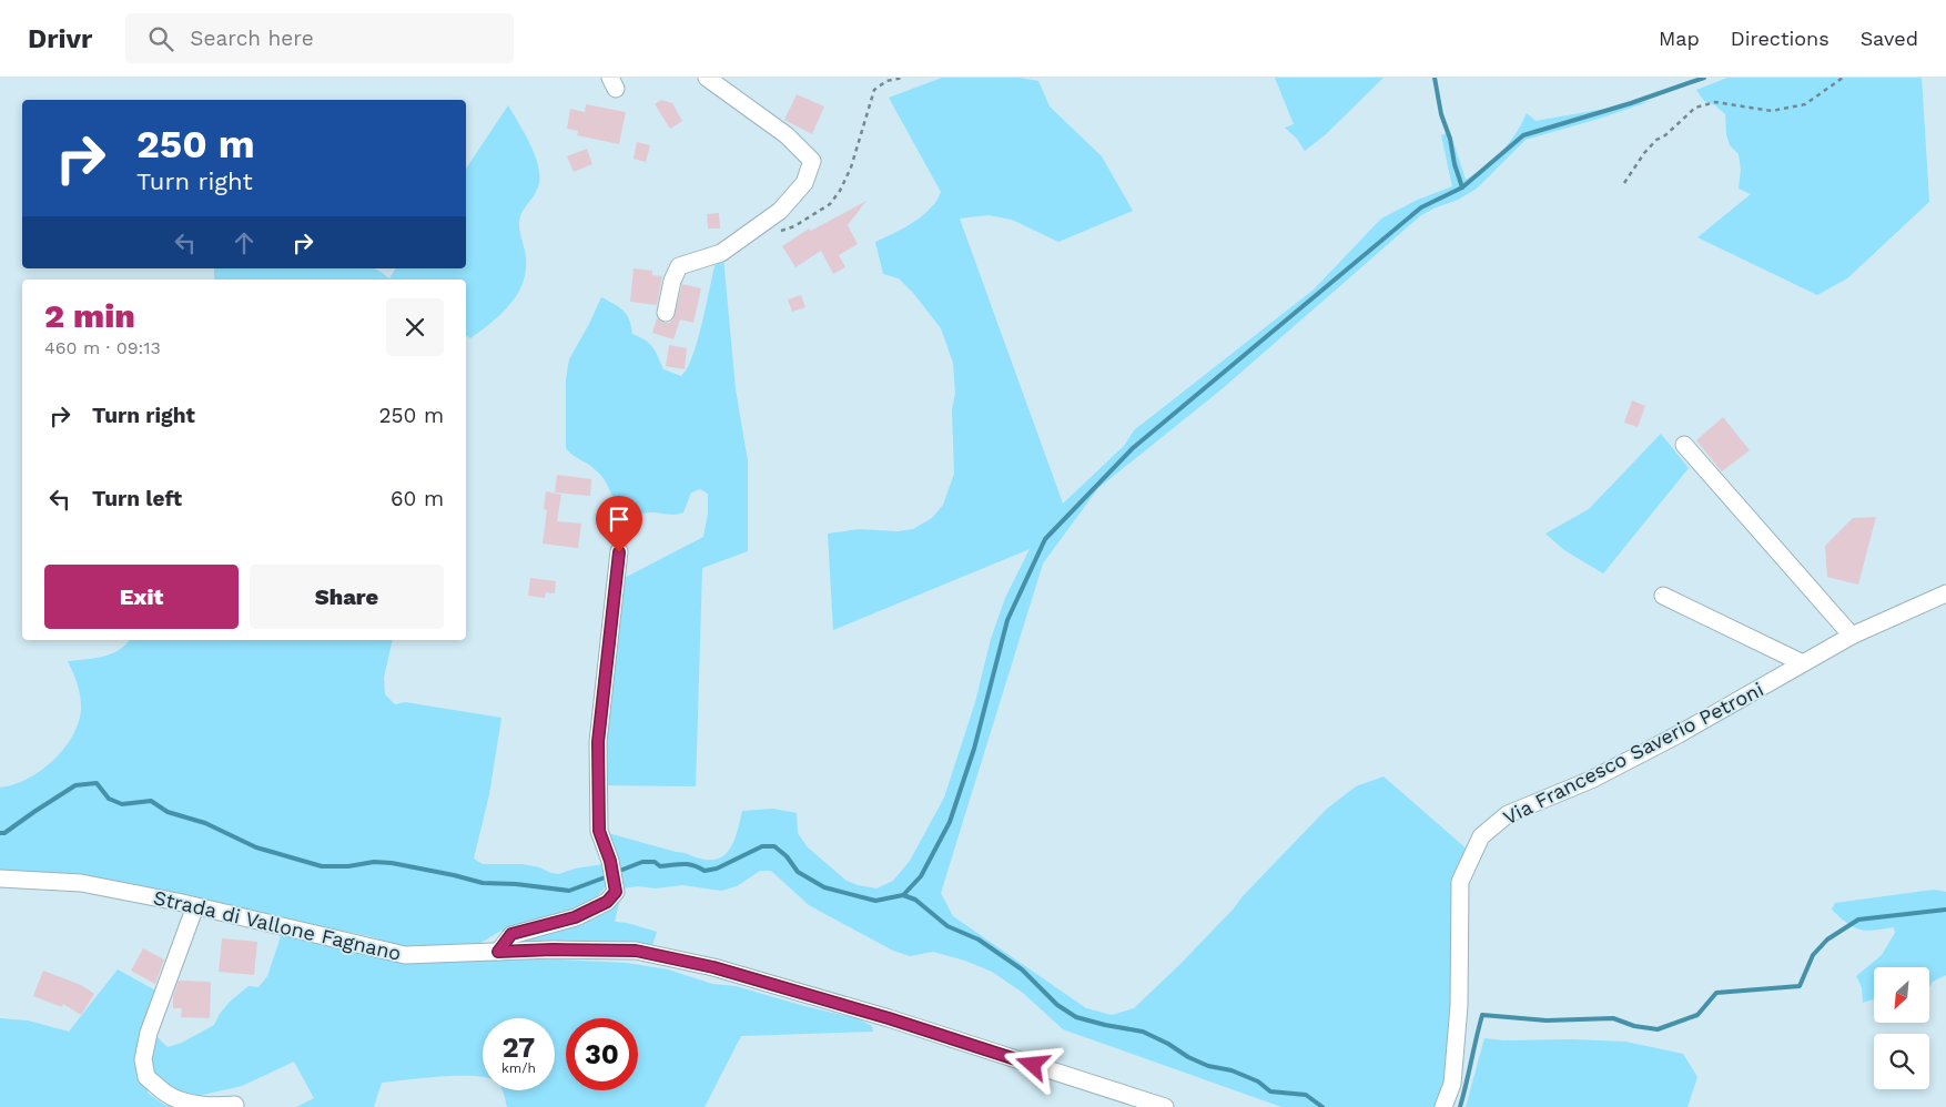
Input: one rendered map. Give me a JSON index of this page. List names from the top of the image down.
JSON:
{
  "streets": {
    "street": ["Via Francesco Saverio Petroni", "Strada di Vallone Fagnano"]
  },
  "north": "bottom left",
  "page": {
    "header": "Drivr",
    "search": "Search here",
    "nav": ["Map", "Directions", "Saved"],
    "turn": ["250 m", "Turn right"],
    "heading": ["2 min", "460 m · 09:13"],
    "list": [
      {
        "name": "Turn right",
        "value": "250 m"
      },
      {
        "name": "Turn left",
        "value": "60 m"
      }
    ],
    "buttons": ["Exit", "Share"],
    "speed": "27 km/h",
    "limit": "30"
  }
}
